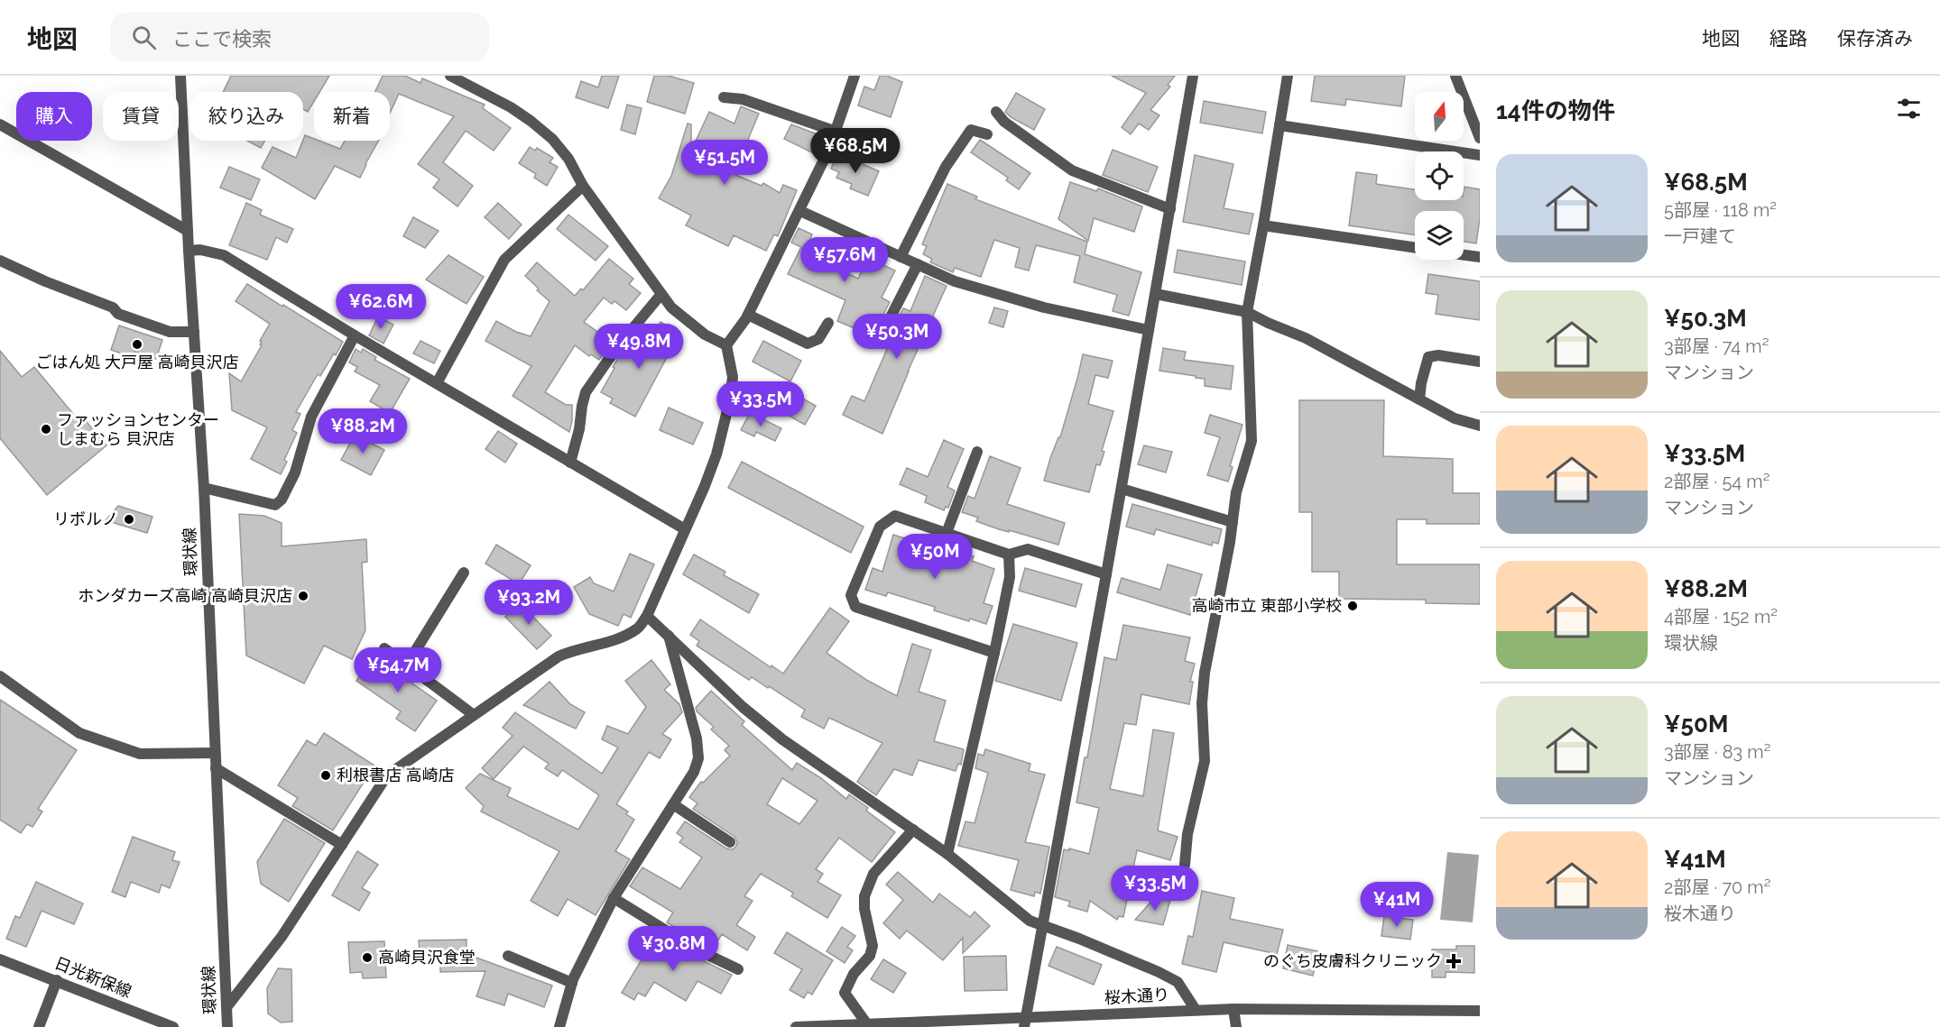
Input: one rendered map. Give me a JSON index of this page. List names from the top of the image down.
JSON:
{
  "streets": {
    "street": ["環状線", "日光新保線", "桜木通り"]
  },
  "places": {
    "other": [
      "ごはん処 大戸屋 高崎貝沢店",
      "ファッションセンター しまむら 貝沢店",
      "リボルノ",
      "ホンダカーズ高崎 高崎貝沢店",
      "高崎市立 東部小学校",
      "利根書店 高崎店",
      "高崎貝沢食堂"
    ],
    "health": ["のぐち皮膚科クリニック"]
  },
  "north": "top",
  "page": {
    "header": "地図",
    "search": "ここで検索",
    "nav": ["地図", "経路", "保存済み"],
    "heading": "14件の物件",
    "chip": [
      "購入",
      "賃貸",
      "絞り込み",
      "新着"
    ],
    "price": [
      "¥68.5M",
      "¥51.5M",
      "¥57.6M",
      "¥62.6M",
      "¥50.3M",
      "¥49.8M",
      "¥33.5M",
      "¥88.2M",
      "¥50M",
      "¥93.2M",
      "¥54.7M",
      "¥33.5M",
      "¥41M",
      "¥30.8M"
    ],
    "list": [
      {
        "name": "¥68.5M",
        "note": "5部屋 · 118 m² · 一戸建て"
      },
      {
        "name": "¥50.3M",
        "note": "3部屋 · 74 m² · マンション"
      },
      {
        "name": "¥33.5M",
        "note": "2部屋 · 54 m² · マンション"
      },
      {
        "name": "¥88.2M",
        "note": "4部屋 · 152 m² · 環状線"
      },
      {
        "name": "¥50M",
        "note": "3部屋 · 83 m² · マンション"
      },
      {
        "name": "¥41M",
        "note": "2部屋 · 70 m² · 桜木通り"
      }
    ]
  }
}
